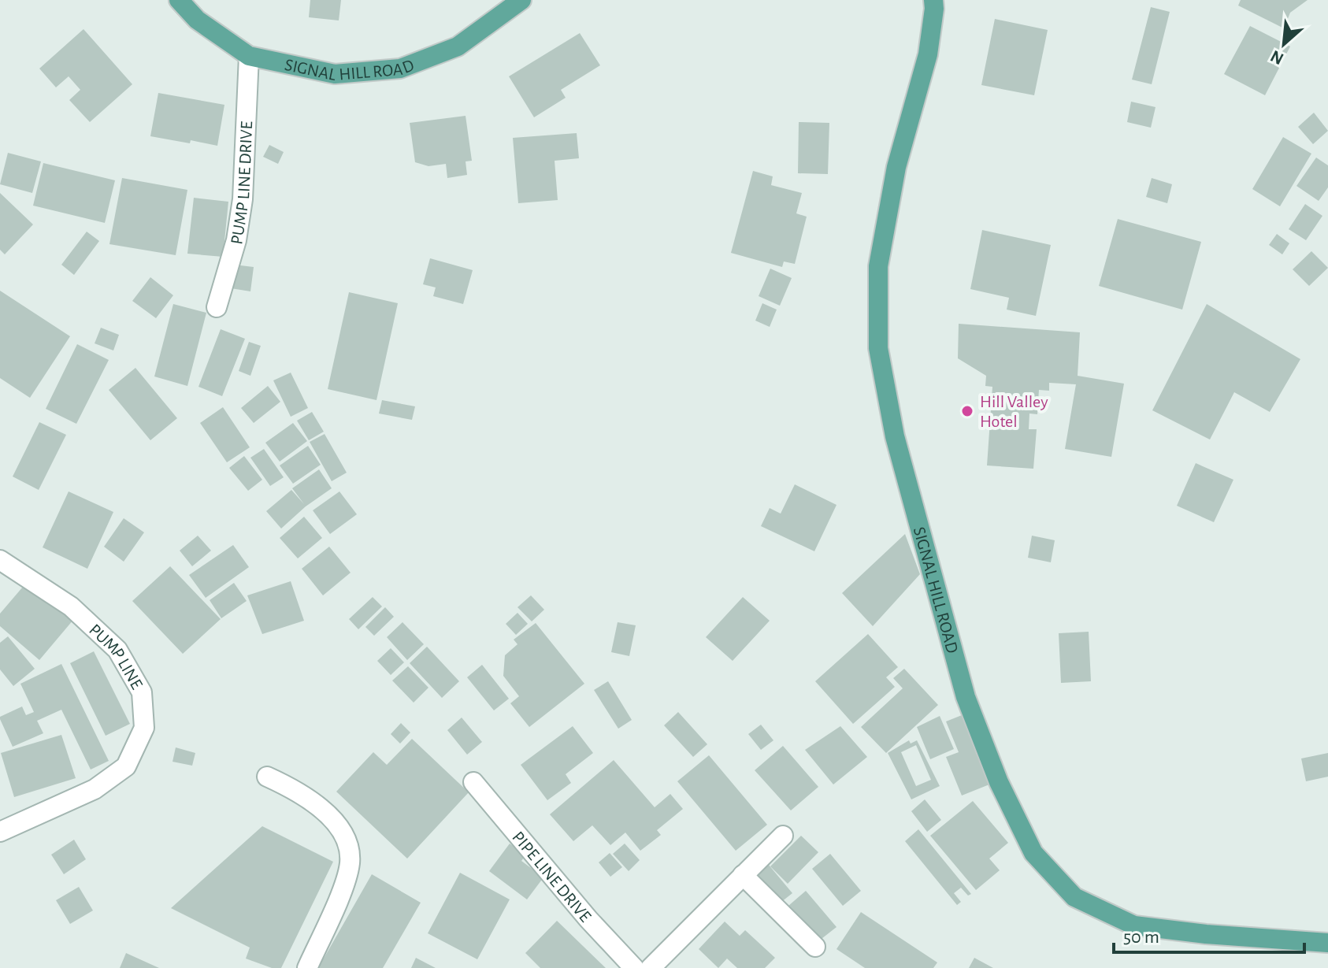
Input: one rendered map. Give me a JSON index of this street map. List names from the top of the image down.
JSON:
{
  "streets": {
    "main road": ["SIGNAL HILL ROAD"],
    "street": ["PUMP LINE DRIVE", "PUMP LINE", "PIPE LINE DRIVE"]
  },
  "crossings": [
    ["SIGNAL HILL ROAD", "PUMP LINE DRIVE"]
  ],
  "places": ["Hill Valley Hotel"],
  "scale_bar": "50 m",
  "north": "bottom left"
}
